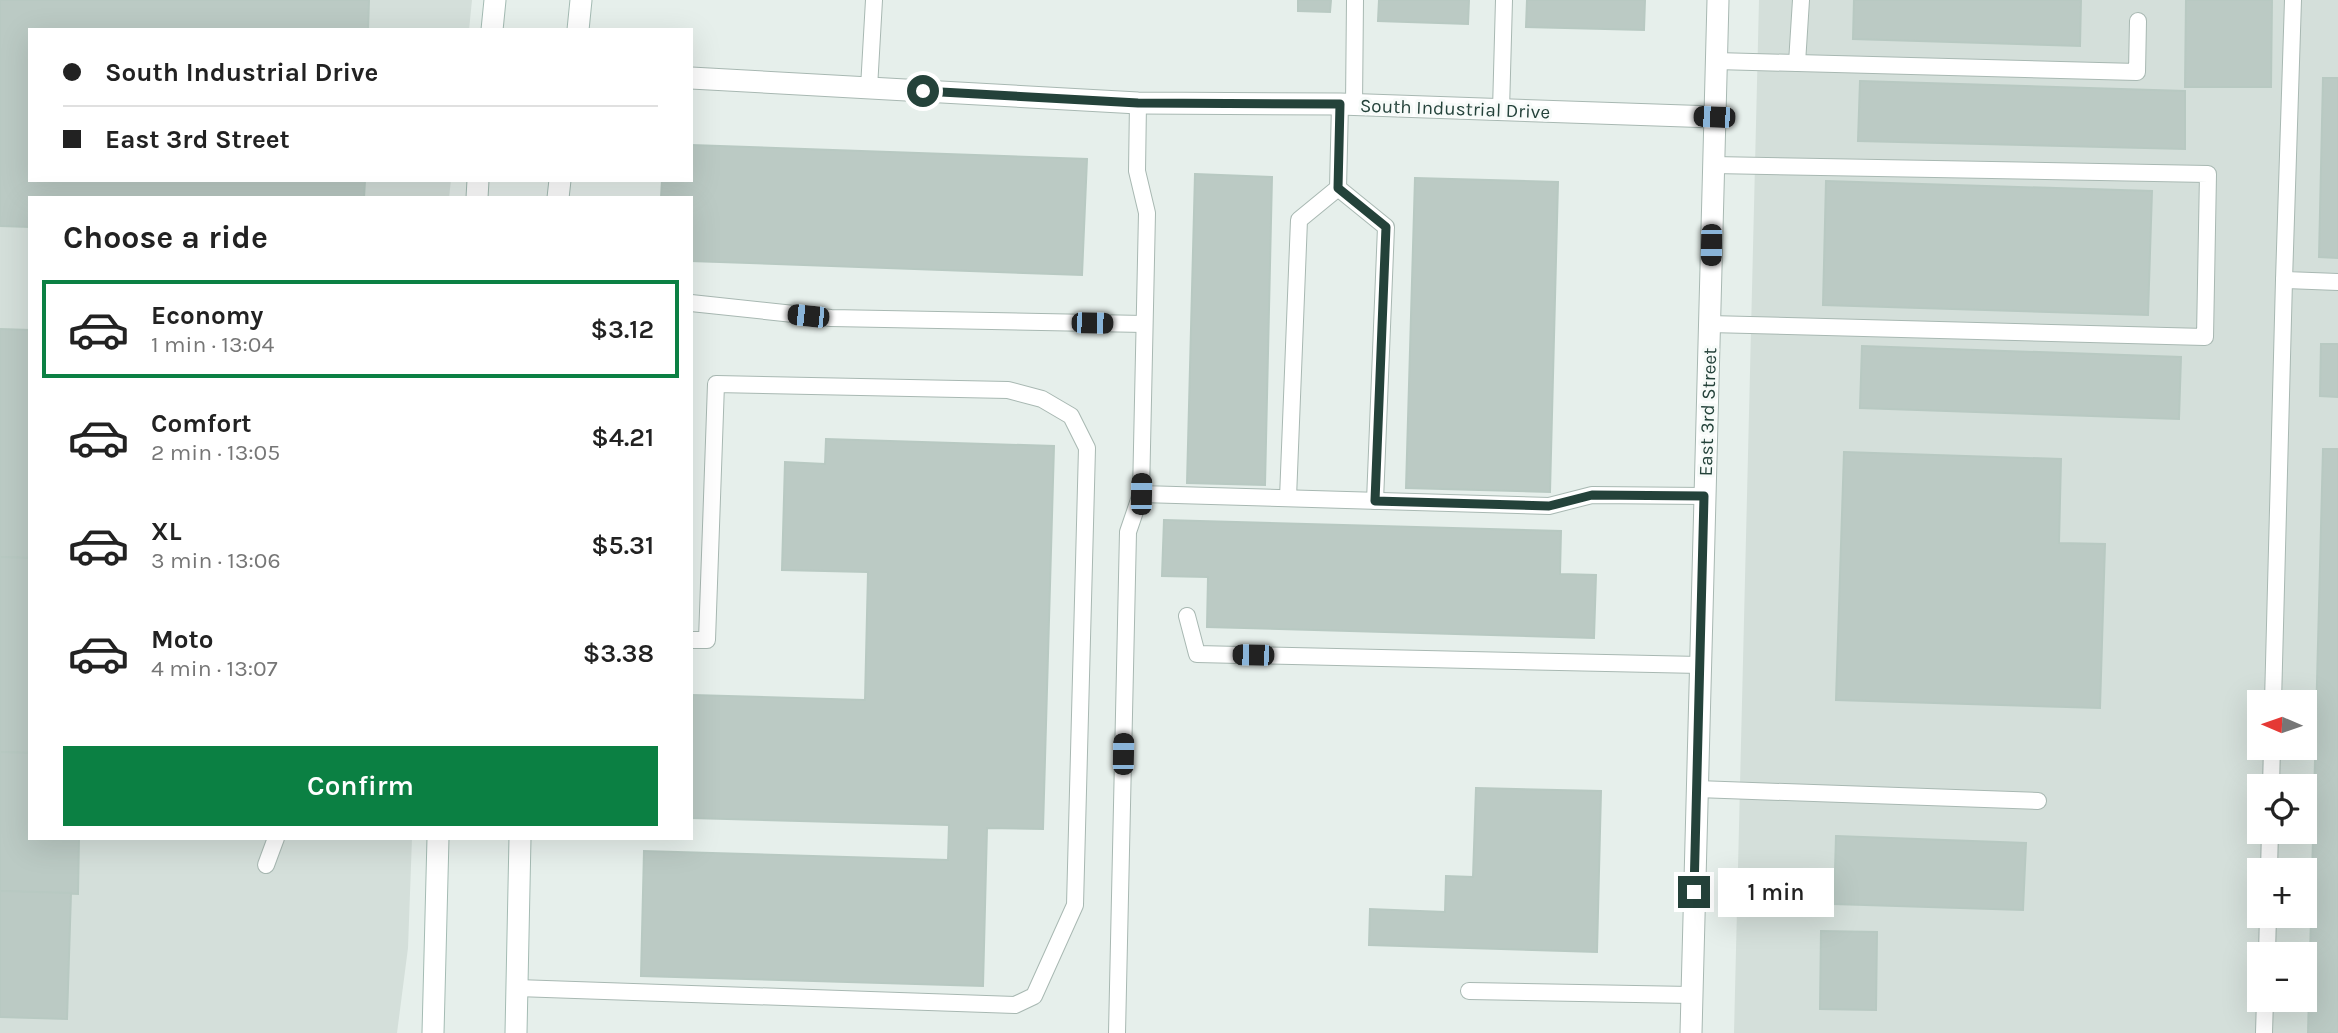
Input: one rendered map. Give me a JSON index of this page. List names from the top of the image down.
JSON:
{
  "streets": {
    "street": ["South Industrial Drive", "East 3rd Street"]
  },
  "crossings": [
    ["South Industrial Drive", "East 3rd Street"]
  ],
  "north": "left",
  "page": {
    "banner": ["South Industrial Drive", "East 3rd Street"],
    "heading": "Choose a ride",
    "list": [
      {
        "name": "Economy",
        "note": "1 min · 13:04",
        "value": "$3.12"
      },
      {
        "name": "Comfort",
        "note": "2 min · 13:05",
        "value": "$4.21"
      },
      {
        "name": "XL",
        "note": "3 min · 13:06",
        "value": "$5.31"
      },
      {
        "name": "Moto",
        "note": "4 min · 13:07",
        "value": "$3.38"
      }
    ],
    "map_buttons": ["+", "−"],
    "buttons": "Confirm",
    "bubble": "1 min"
  }
}
